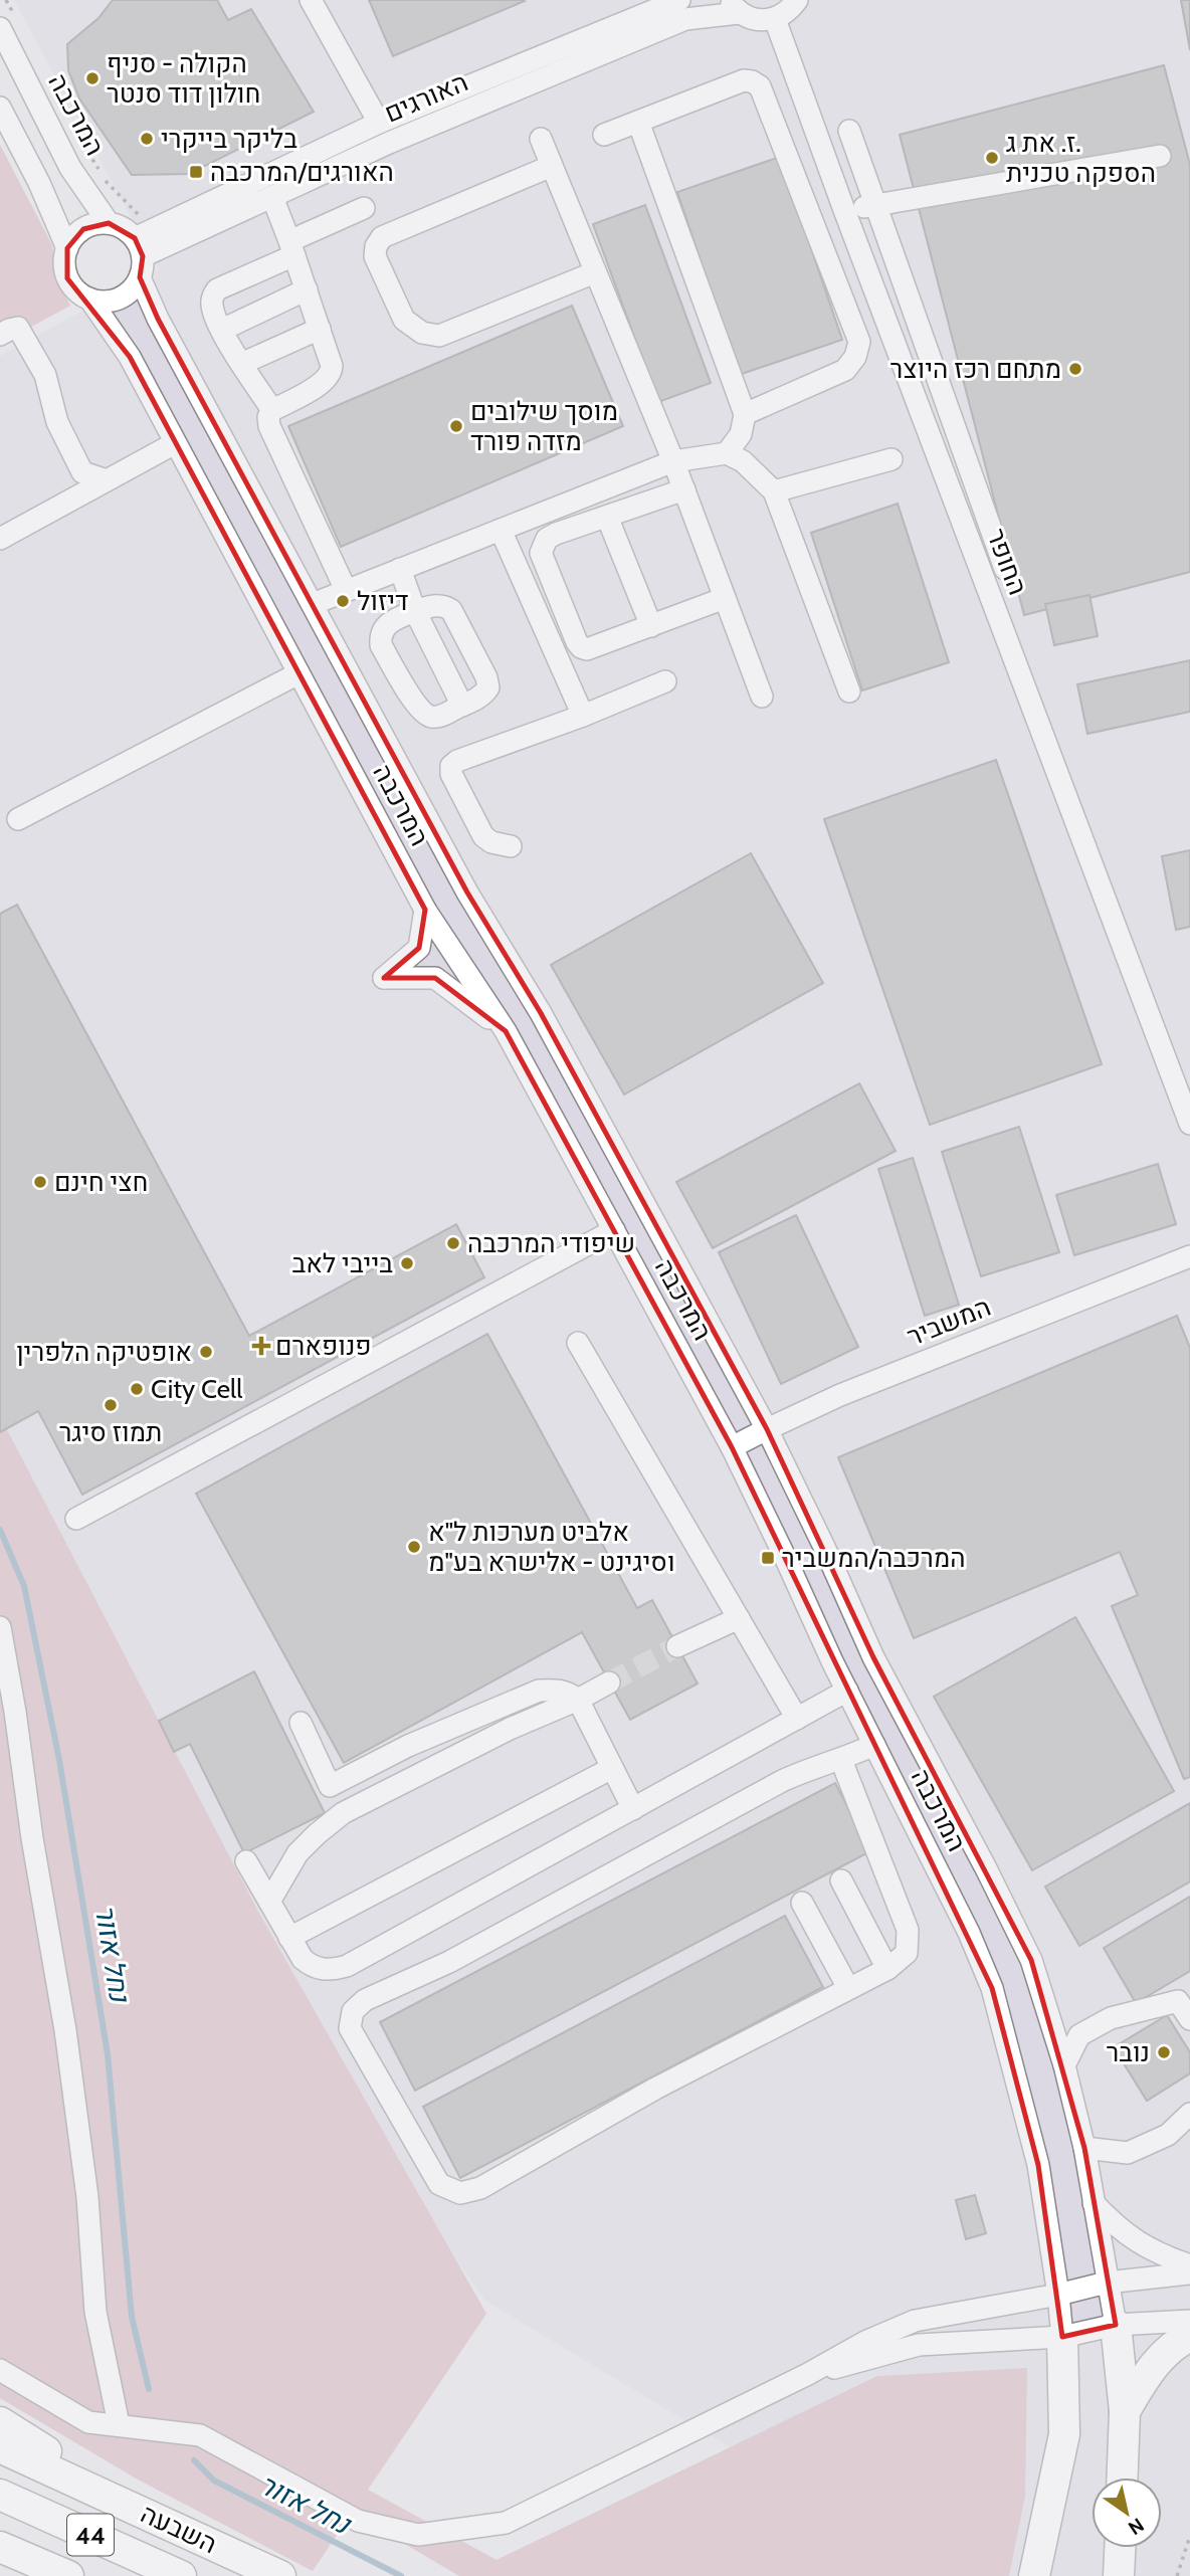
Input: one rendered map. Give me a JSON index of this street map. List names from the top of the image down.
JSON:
{
  "streets": {
    "highway": ["השבעה", "44"],
    "street": [
      "האורגים",
      "המרכבה",
      "החופר",
      "המשביר"
    ]
  },
  "crossings": [
    ["האורגים", "המרכבה"],
    ["האורגים", "החופר"],
    ["המרכבה", "המשביר"]
  ],
  "water": ["נחל אזור"],
  "places": {
    "other": [
      "הקולה - סניף חולון דוד סנטר",
      "בליקר בייקרי",
      "ז. את ג. הספקה טכנית",
      "מתחם רכז היוצר",
      "מוסך שילובים מזדה פורד",
      "דיזול",
      "חצי חינם",
      "שיפודי המרכבה",
      "בייבי לאב",
      "אופטיקה הלפרין",
      "City Cell",
      "תמוז סיגר",
      "אלביט מערכות ל\"א וסיגינט - אלישרא בע\"מ",
      "נובר"
    ],
    "transit": ["האורגים/המרכבה", "המרכבה/המשביר"],
    "health": ["פנופארם"]
  },
  "north": "bottom right"
}
